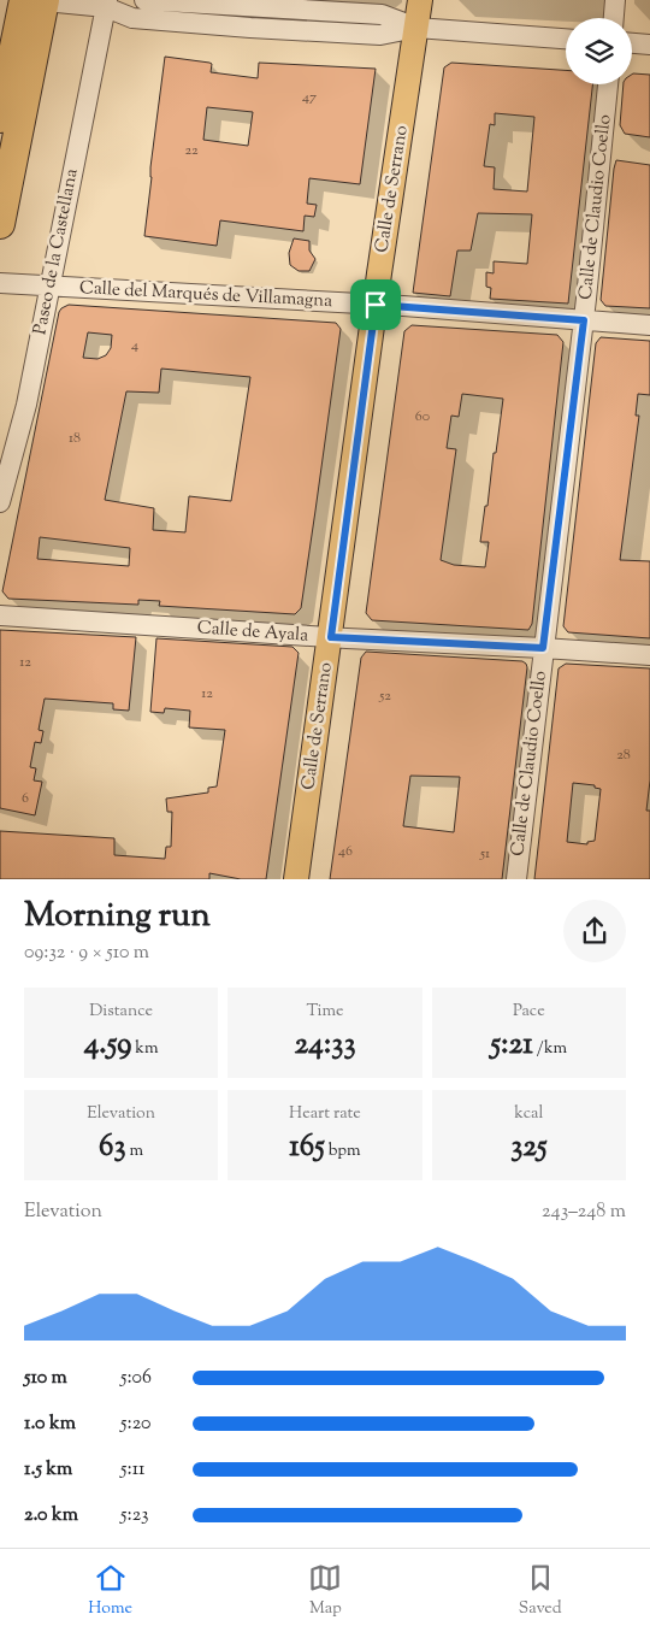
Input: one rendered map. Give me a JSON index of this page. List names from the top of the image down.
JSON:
{
  "streets": {
    "main road": ["Calle de Serrano"],
    "street": [
      "Calle de Claudio Coello",
      "Paseo de la Castellana",
      "Calle del Marqués de Villamagna",
      "Calle de Ayala"
    ]
  },
  "crossings": [
    ["Calle de Serrano", "Calle del Marqués de Villamagna"],
    ["Calle de Serrano", "Calle de Ayala"],
    ["Calle de Claudio Coello", "Calle del Marqués de Villamagna"],
    ["Calle de Claudio Coello", "Calle de Ayala"],
    ["Paseo de la Castellana", "Calle del Marqués de Villamagna"]
  ],
  "house_numbers": [
    "47",
    "22",
    "4",
    "60",
    "18",
    "12",
    "12",
    "52",
    "28",
    "6",
    "46",
    "51"
  ],
  "page": {
    "heading": ["Morning run", "09:32 · 9 × 510 m"],
    "stats": [
      ["Distance", "4.59 km"],
      ["Time", "24:33"],
      ["Pace", "5:21 /km"],
      ["Elevation", "63 m"],
      ["Heart rate", "165 bpm"],
      ["kcal", "325"]
    ],
    "chart": ["Elevation", "243–248 m"],
    "list": [
      {
        "name": "510 m",
        "note": "5:06"
      },
      {
        "name": "1.0 km",
        "note": "5:20"
      },
      {
        "name": "1.5 km",
        "note": "5:11"
      },
      {
        "name": "2.0 km",
        "note": "5:23"
      }
    ],
    "tabs": ["Home", "Map", "Saved"]
  }
}
